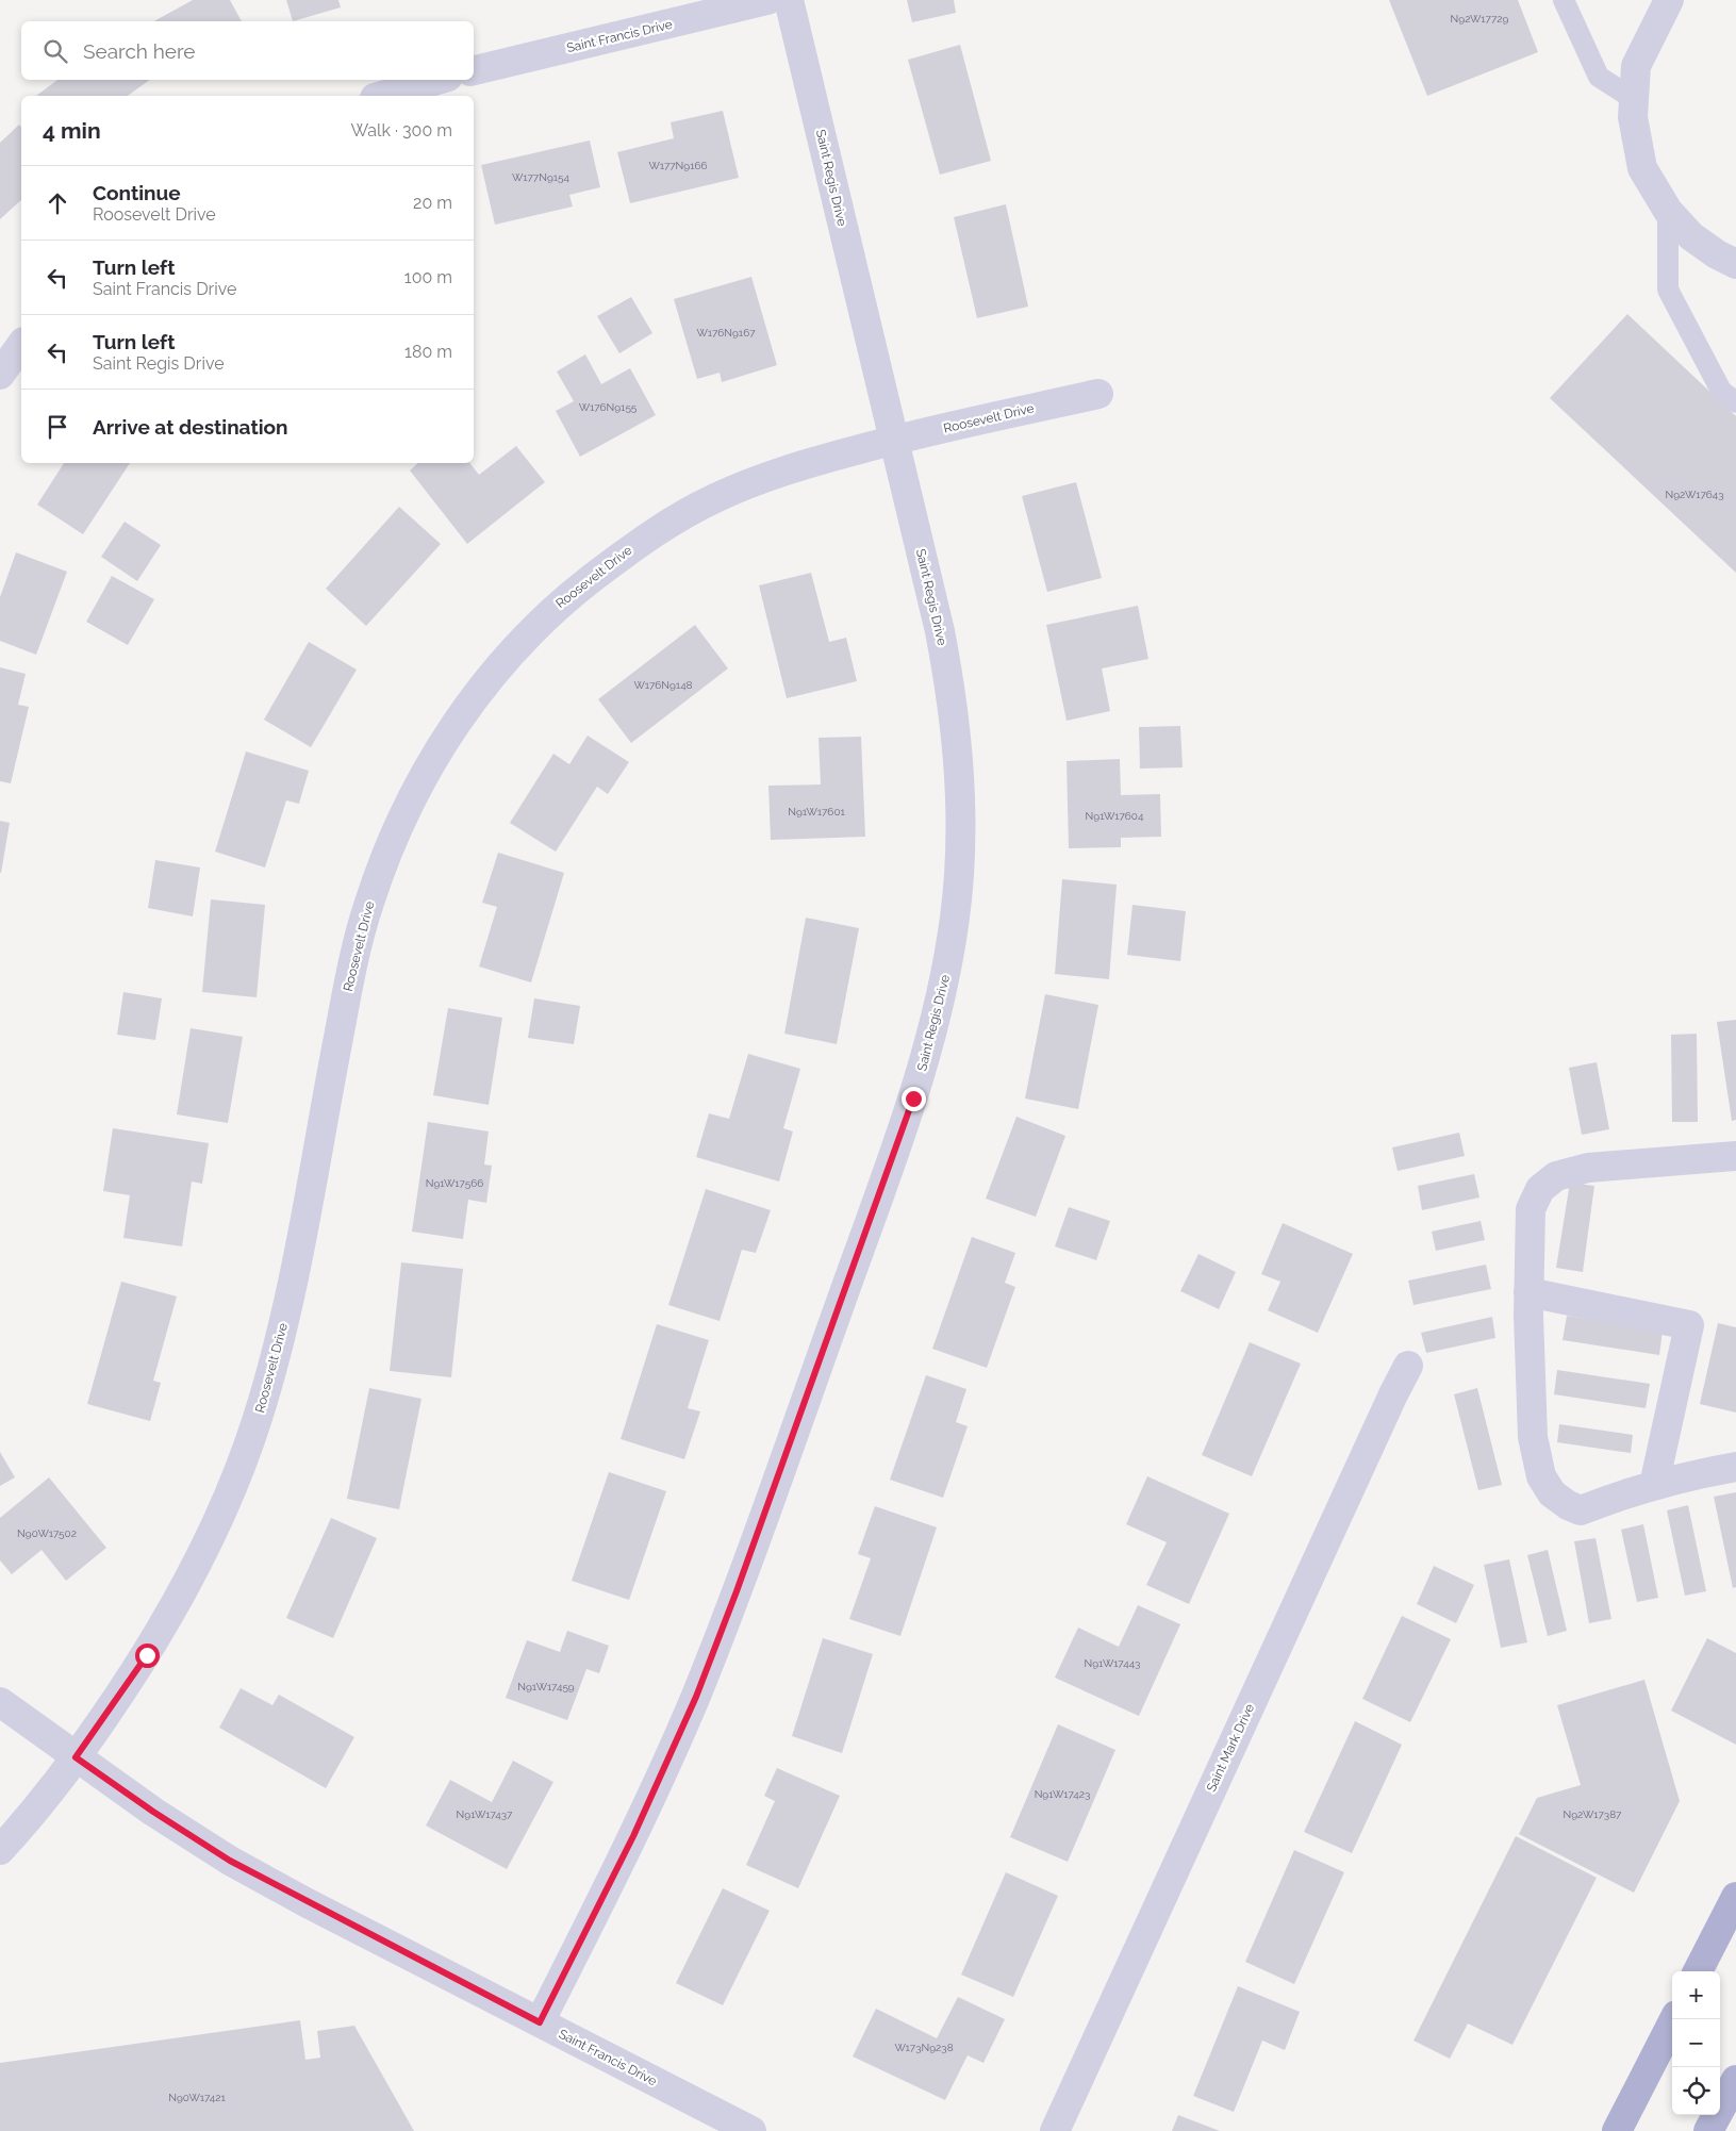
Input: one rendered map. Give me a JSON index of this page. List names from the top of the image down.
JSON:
{
  "streets": {
    "street": [
      "Saint Francis Drive",
      "Saint Regis Drive",
      "Roosevelt Drive",
      "Saint Mark Drive"
    ]
  },
  "crossings": [
    ["Saint Francis Drive", "Saint Regis Drive"],
    ["Saint Francis Drive", "Roosevelt Drive"],
    ["Saint Regis Drive", "Roosevelt Drive"]
  ],
  "house_numbers": [
    "N92W17729",
    "W177N9166",
    "W177N9154",
    "W176N9167",
    "W176N9155",
    "N92W17643",
    "W176N9148",
    "N91W17601",
    "N91W17604",
    "N91W17566",
    "N90W17502",
    "N91W17443",
    "N91W17459",
    "N91W17423",
    "N91W17437",
    "N92W17387",
    "W173N9238",
    "N90W17421"
  ],
  "page": {
    "search": "Search here",
    "heading": ["4 min", "Walk · 300 m"],
    "list": [
      ["Continue", "Roosevelt Drive", "20 m"],
      ["Turn left", "Saint Francis Drive", "100 m"],
      ["Turn left", "Saint Regis Drive", "180 m"],
      "Arrive at destination"
    ],
    "map_buttons": ["+", "−"]
  }
}
